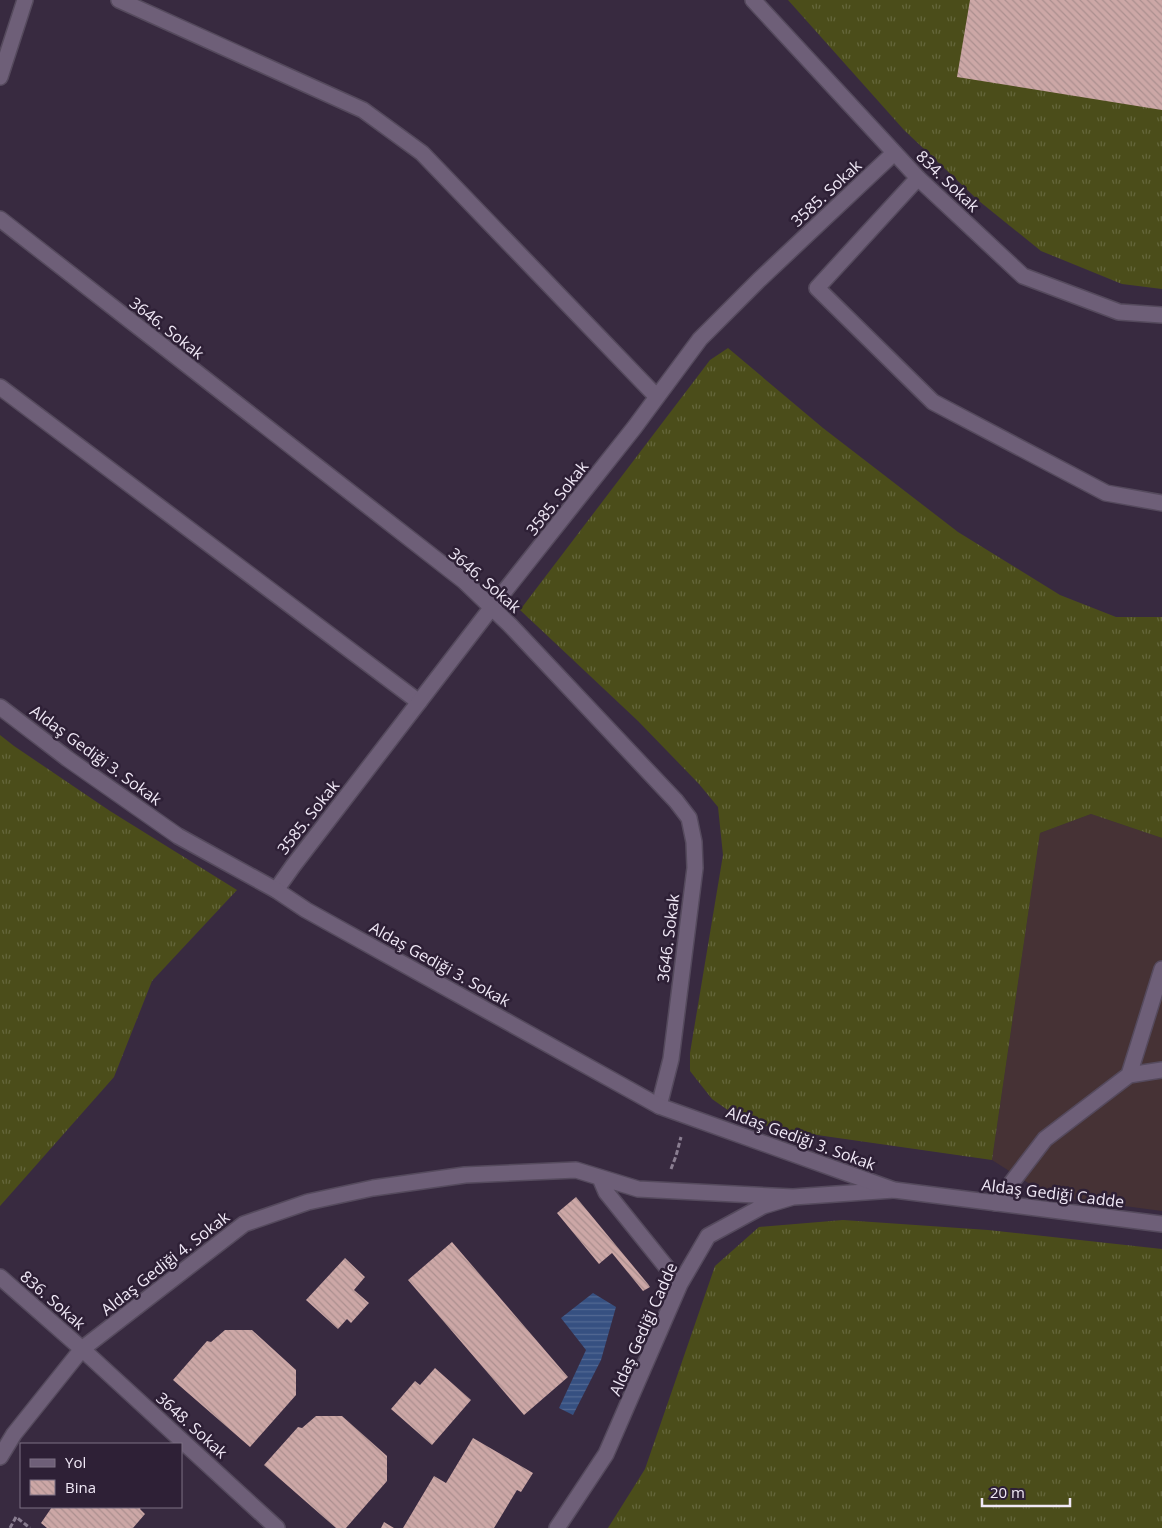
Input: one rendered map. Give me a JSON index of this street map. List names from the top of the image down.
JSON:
{
  "streets": {
    "street": [
      "834. Sokak",
      "3585. Sokak",
      "3646. Sokak",
      "Aldaş Gediği 3. Sokak",
      "Aldaş Gediği Cadde",
      "Aldaş Gediği 4. Sokak",
      "836. Sokak",
      "3648. Sokak"
    ]
  },
  "crossings": [
    ["834. Sokak", "3585. Sokak"],
    ["3585. Sokak", "3646. Sokak"],
    ["3585. Sokak", "Aldaş Gediği 3. Sokak"],
    ["3646. Sokak", "Aldaş Gediği 3. Sokak"],
    ["Aldaş Gediği 3. Sokak", "Aldaş Gediği Cadde"],
    ["Aldaş Gediği Cadde", "Aldaş Gediği 4. Sokak"],
    ["Aldaş Gediği 4. Sokak", "836. Sokak"],
    ["Aldaş Gediği 4. Sokak", "3648. Sokak"],
    ["836. Sokak", "3648. Sokak"]
  ],
  "legend": ["Yol", "Bina"],
  "scale_bar": "20 m"
}
